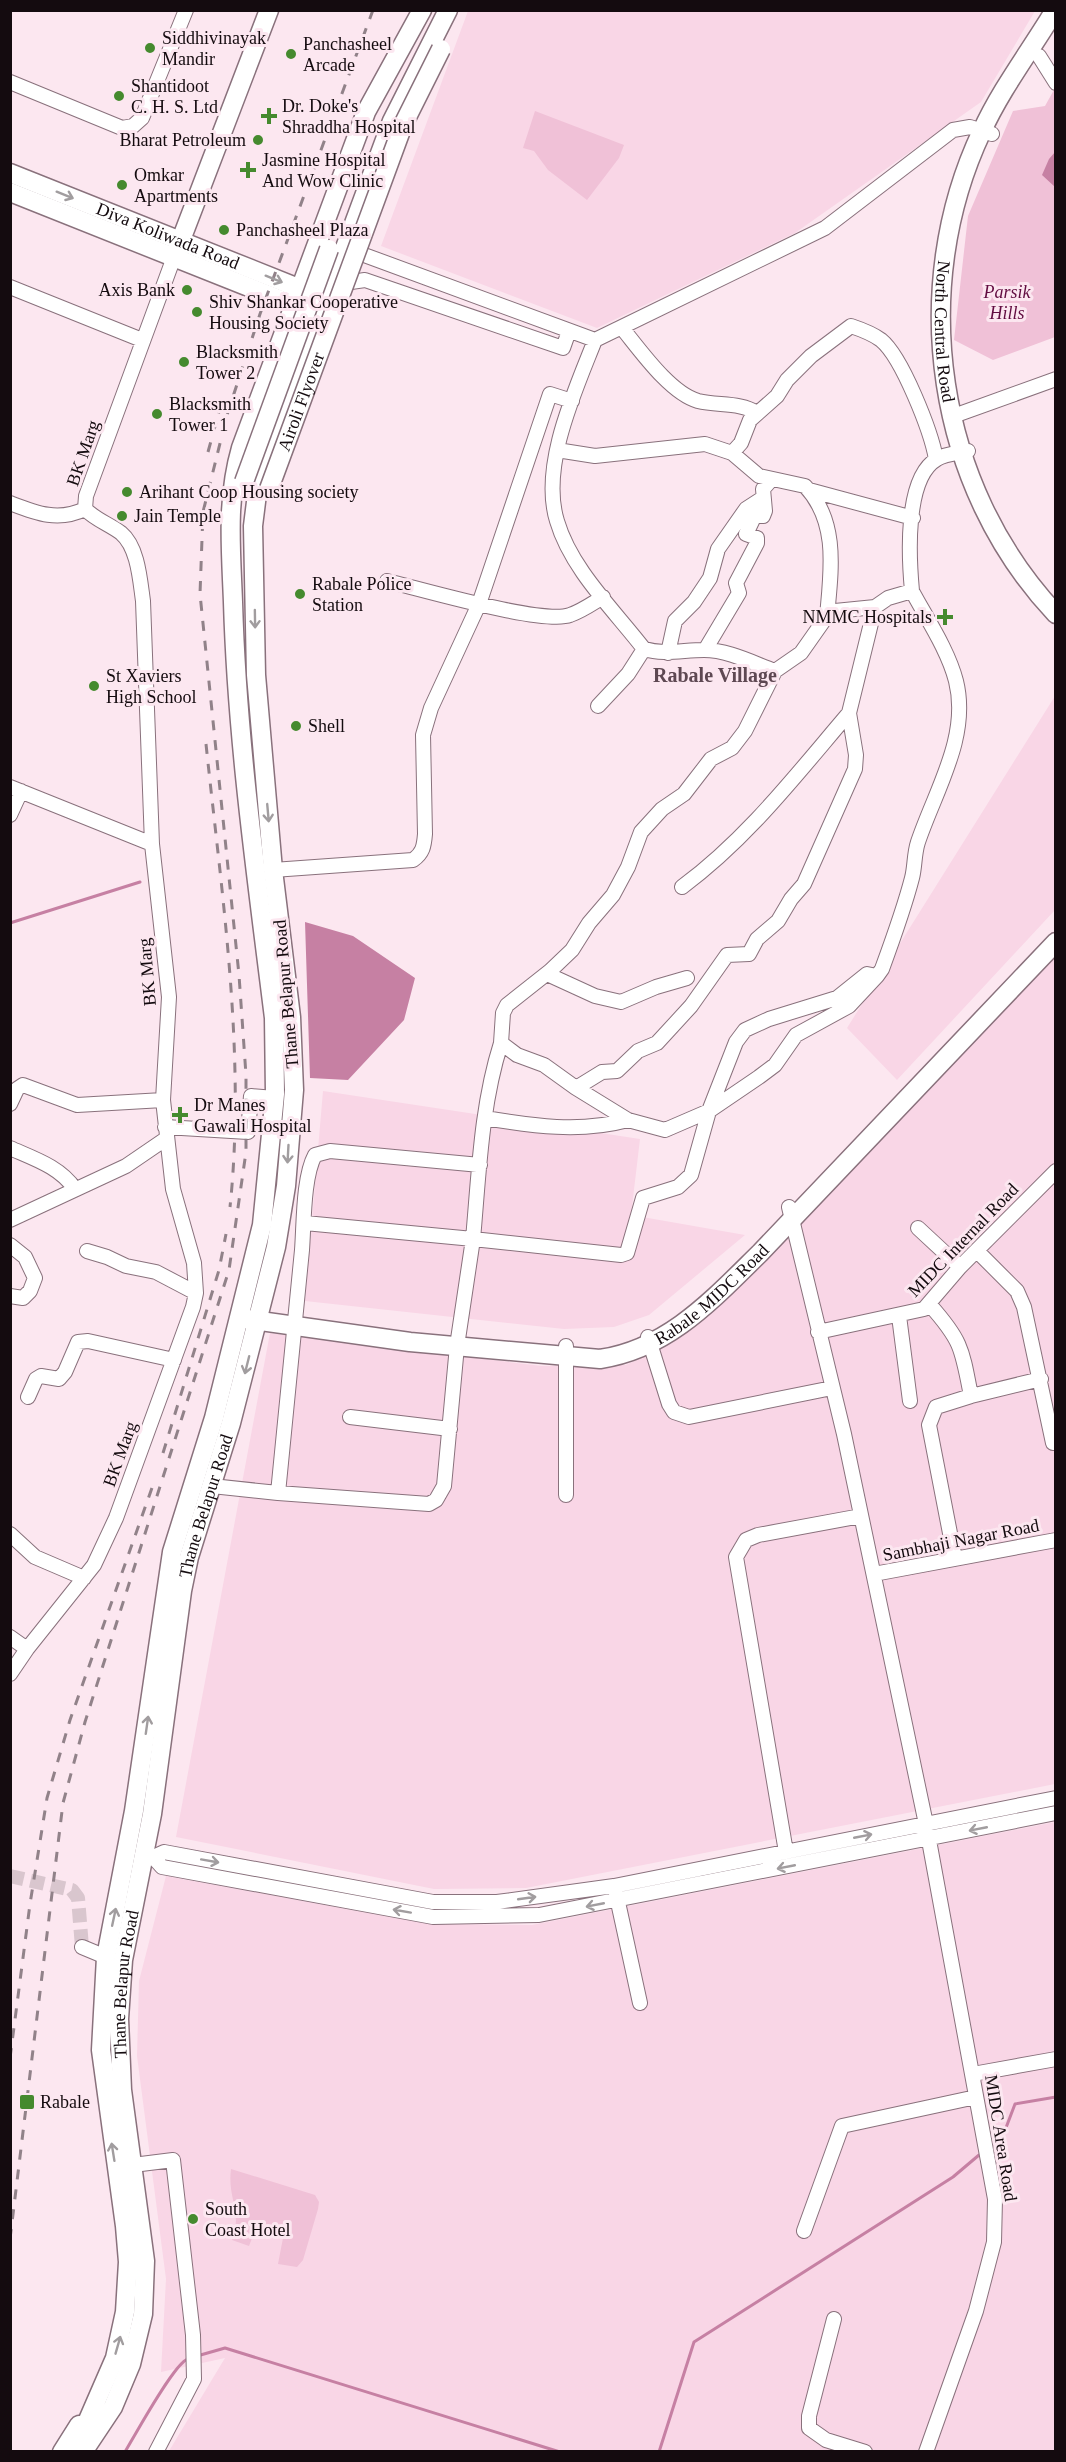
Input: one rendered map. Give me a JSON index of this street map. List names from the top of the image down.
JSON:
{
  "streets": {
    "main road": [
      "Diva Koliwada Road",
      "North Central Road",
      "Airoli Flyover",
      "Thane Belapur Road",
      "Rabale MIDC Road"
    ],
    "street": [
      "BK Marg",
      "MIDC Internal Road",
      "Sambhaji Nagar Road",
      "MIDC Area Road"
    ]
  },
  "crossings": [
    ["Diva Koliwada Road", "BK Marg"],
    ["Airoli Flyover", "Thane Belapur Road"],
    ["Thane Belapur Road", "Rabale MIDC Road"],
    ["MIDC Internal Road", "MIDC Area Road"],
    ["Rabale MIDC Road", "MIDC Area Road"],
    ["Sambhaji Nagar Road", "MIDC Area Road"]
  ],
  "districts": ["Rabale Village"],
  "parks": ["Parsik Hills"],
  "places": {
    "other": [
      "Siddhivinayak Mandir",
      "Panchasheel Arcade",
      "Shantidoot C. H. S. Ltd",
      "Bharat Petroleum",
      "Omkar Apartments",
      "Panchasheel Plaza",
      "Axis Bank",
      "Shiv Shankar Cooperative Housing Society",
      "Blacksmith Tower 2",
      "Blacksmith Tower 1",
      "Arihant Coop Housing society",
      "Jain Temple",
      "Rabale Police Station",
      "St Xaviers High School",
      "Shell",
      "South Coast Hotel"
    ],
    "health": [
      "Dr. Doke's Shraddha Hospital",
      "Jasmine Hospital And Wow Clinic",
      "NMMC Hospitals",
      "Dr Manes Gawali Hospital"
    ],
    "transit": ["Rabale"]
  }
}
